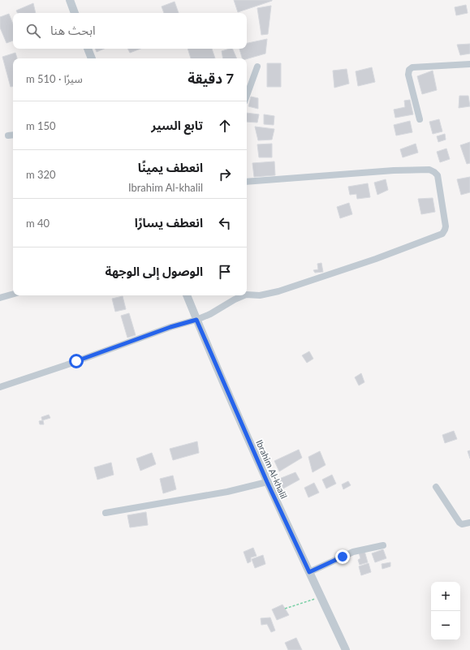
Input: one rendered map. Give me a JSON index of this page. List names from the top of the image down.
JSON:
{
  "streets": {
    "street": ["Ibrahim Al-khalil"]
  },
  "page": {
    "search": "ابحث هنا",
    "heading": ["7 دقيقة", "سيرًا · 510 m"],
    "list": [
      ["تابع السير", "150 m"],
      ["انعطف يمينًا", "Ibrahim Al-khalil", "320 m"],
      ["انعطف يسارًا", "40 m"],
      "الوصول إلى الوجهة"
    ],
    "map_buttons": ["+", "−"]
  }
}
